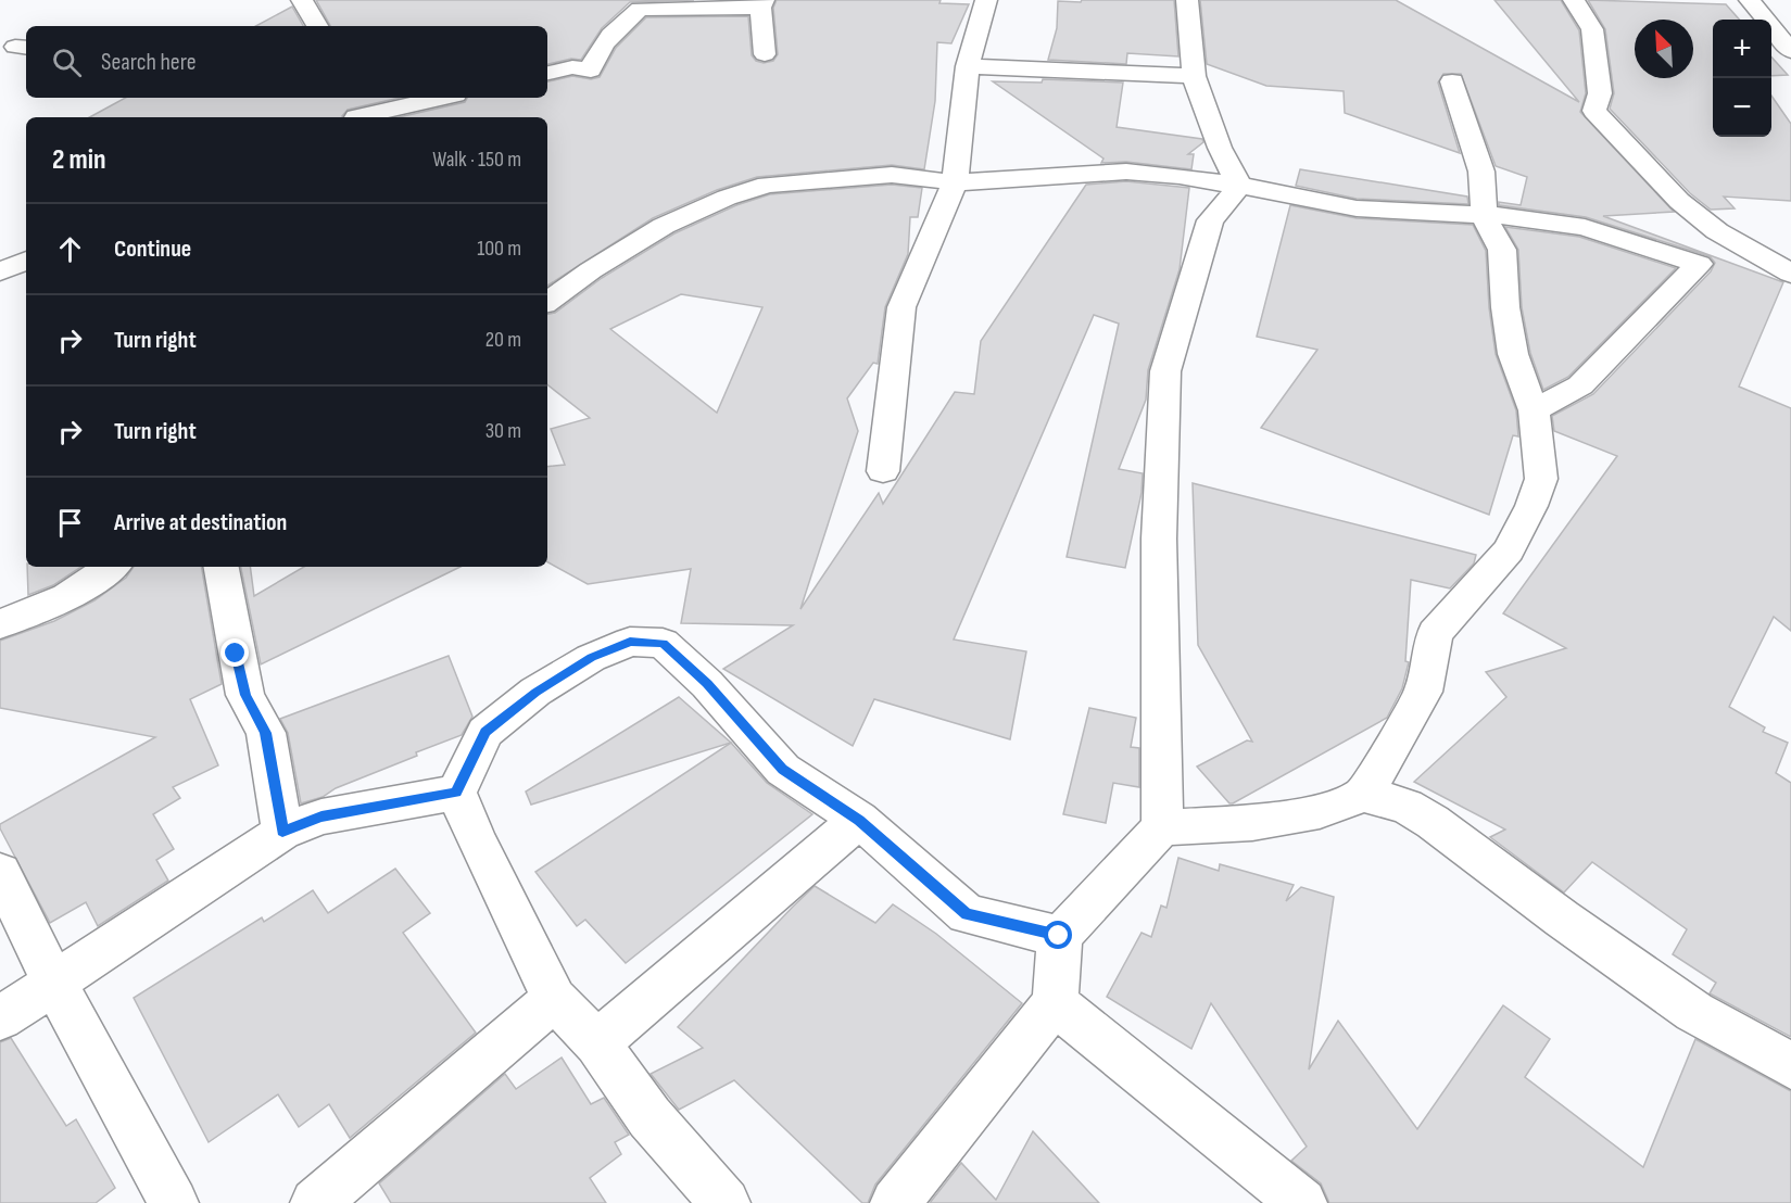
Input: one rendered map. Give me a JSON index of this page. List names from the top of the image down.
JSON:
{
  "north": "top left",
  "page": {
    "map_buttons": ["+", "−"],
    "search": "Search here",
    "heading": ["2 min", "Walk · 150 m"],
    "list": [
      ["Continue", "100 m"],
      ["Turn right", "20 m"],
      ["Turn right", "30 m"],
      "Arrive at destination"
    ]
  }
}
